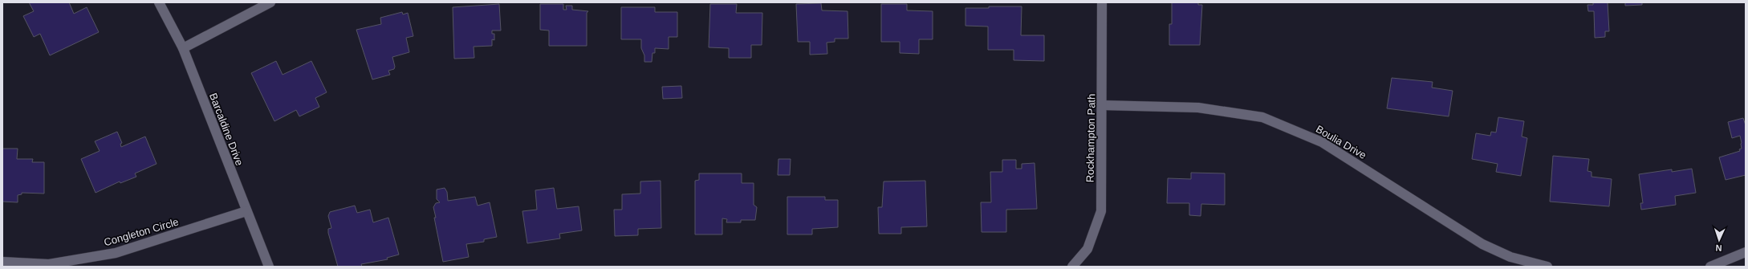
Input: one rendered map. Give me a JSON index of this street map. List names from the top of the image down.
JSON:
{
  "streets": {
    "street": [
      "Barcaldine Drive",
      "Rockhampton Path",
      "Boulia Drive",
      "Congleton Circle"
    ]
  },
  "crossings": [
    ["Barcaldine Drive", "Congleton Circle"],
    ["Rockhampton Path", "Boulia Drive"]
  ],
  "north": "bottom"
}
